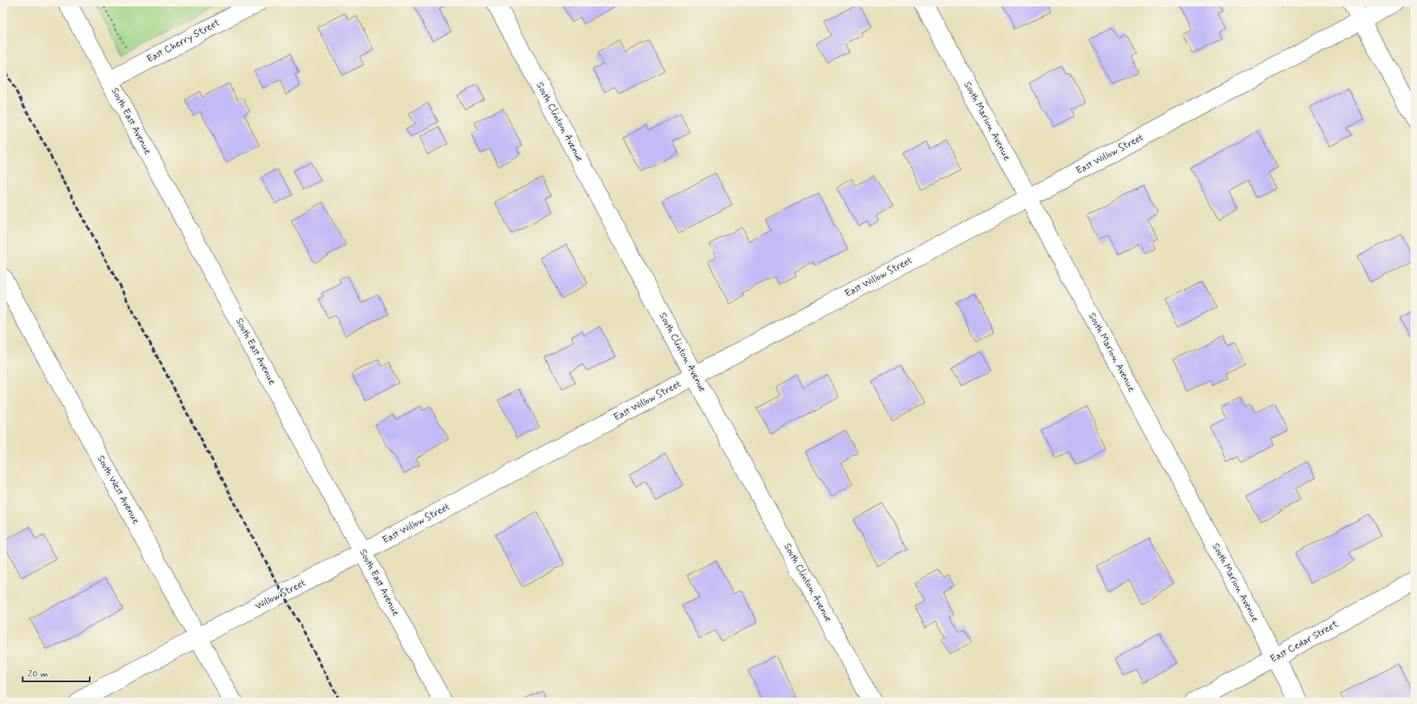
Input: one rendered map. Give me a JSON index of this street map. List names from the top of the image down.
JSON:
{
  "streets": {
    "street": [
      "East Cherry Street",
      "South East Avenue",
      "South Marion Avenue",
      "South Clinton Avenue",
      "East Willow Street",
      "South West Avenue",
      "Willow Street",
      "East Cedar Street"
    ]
  },
  "crossings": [
    ["East Cherry Street", "South East Avenue"],
    ["South East Avenue", "East Willow Street"],
    ["South East Avenue", "Willow Street"],
    ["South Marion Avenue", "East Willow Street"],
    ["South Marion Avenue", "East Cedar Street"],
    ["South Clinton Avenue", "East Willow Street"],
    ["East Willow Street", "Willow Street"],
    ["South West Avenue", "Willow Street"]
  ],
  "scale_bar": "20 m"
}
